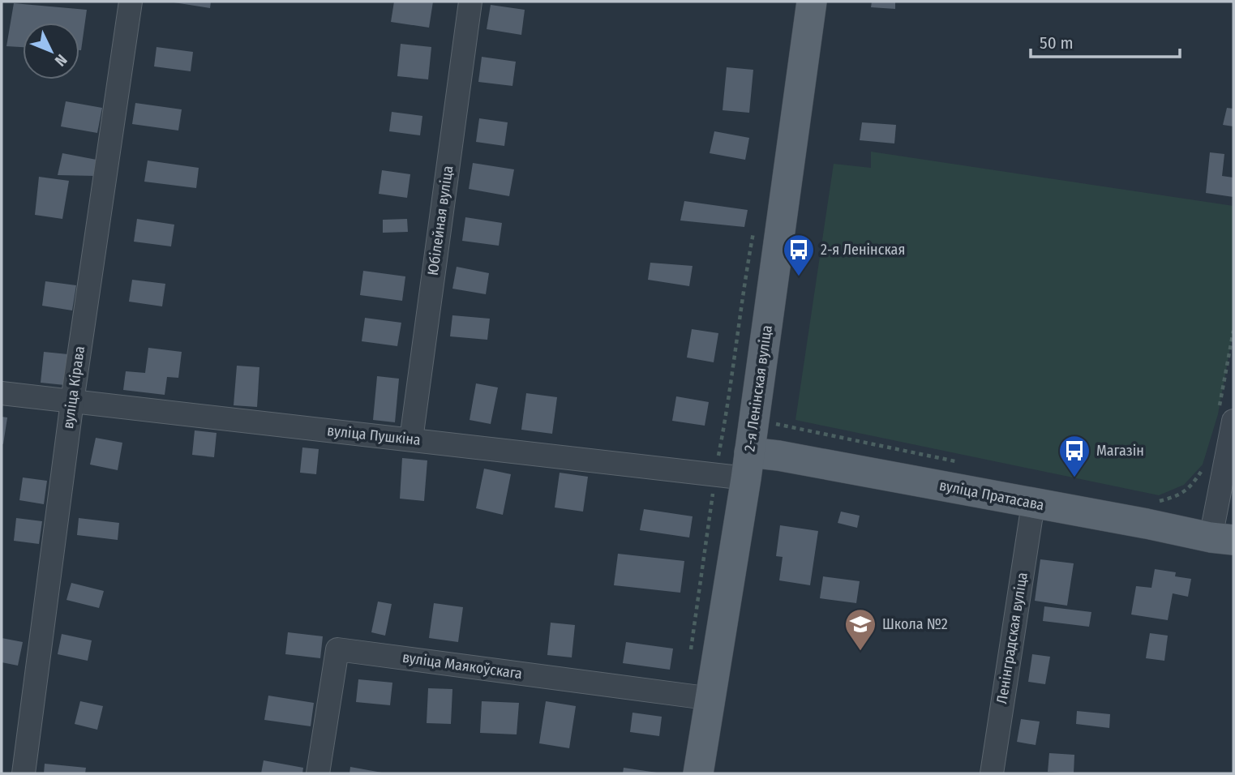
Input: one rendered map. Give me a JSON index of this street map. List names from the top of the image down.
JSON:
{
  "streets": {
    "main road": ["2-я Ленінская вуліца", "вуліца Пратасава"],
    "street": [
      "Юбілейная вуліца",
      "вуліца Кірава",
      "вуліца Пушкіна",
      "Ленінградская вуліца",
      "вуліца Маякоўскага"
    ]
  },
  "crossings": [
    ["Юбілейная вуліца", "вуліца Пушкіна"],
    ["вуліца Кірава", "вуліца Пушкіна"],
    ["2-я Ленінская вуліца", "вуліца Пушкіна"],
    ["2-я Ленінская вуліца", "вуліца Пратасава"],
    ["2-я Ленінская вуліца", "вуліца Маякоўскага"],
    ["вуліца Пушкіна", "вуліца Пратасава"],
    ["вуліца Пратасава", "Ленінградская вуліца"]
  ],
  "places": {
    "bus stop": ["2-я Ленінская", "Магазін"],
    "school or university": ["Школа №2"]
  },
  "scale_bar": "50 m",
  "north": "bottom right"
}
